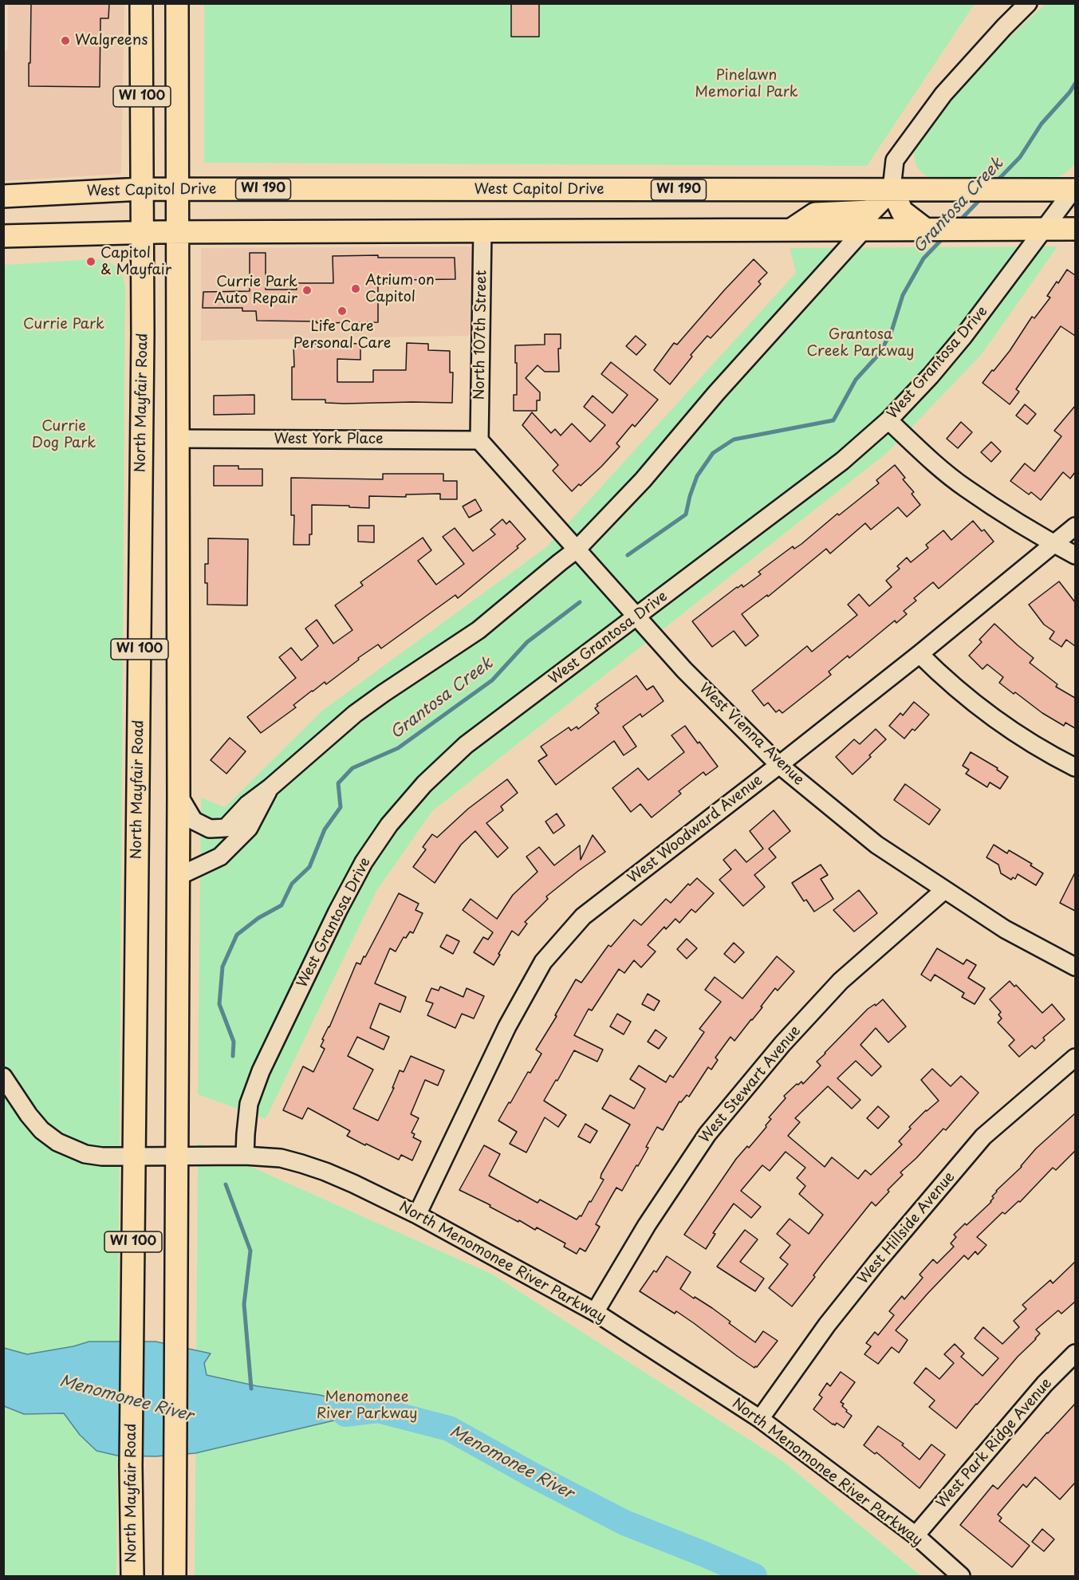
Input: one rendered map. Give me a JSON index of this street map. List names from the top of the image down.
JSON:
{
  "streets": {
    "main road": [
      "WI 100",
      "WI 190",
      "West Capitol Drive",
      "North Mayfair Road"
    ],
    "street": [
      "North 107th Street",
      "West Grantosa Drive",
      "West York Place",
      "West Vienna Avenue",
      "West Woodward Avenue",
      "West Stewart Avenue",
      "West Hillside Avenue",
      "North Menomonee River Parkway",
      "West Park Ridge Avenue"
    ]
  },
  "crossings": [
    ["WI 100", "West Capitol Drive"],
    ["WI 100", "West York Place"],
    ["WI 100", "North Menomonee River Parkway"],
    ["West Capitol Drive", "West Grantosa Drive"],
    ["West Capitol Drive", "North Mayfair Road"],
    ["North 107th Street", "West York Place"],
    ["North 107th Street", "West Vienna Avenue"],
    ["West Grantosa Drive", "West Vienna Avenue"],
    ["West Grantosa Drive", "North Menomonee River Parkway"],
    ["North Mayfair Road", "North Menomonee River Parkway"],
    ["West York Place", "West Vienna Avenue"],
    ["West Vienna Avenue", "West Woodward Avenue"],
    ["West Vienna Avenue", "West Stewart Avenue"],
    ["West Woodward Avenue", "North Menomonee River Parkway"],
    ["West Stewart Avenue", "North Menomonee River Parkway"],
    ["West Hillside Avenue", "North Menomonee River Parkway"],
    ["North Menomonee River Parkway", "West Park Ridge Avenue"]
  ],
  "water": ["Grantosa Creek", "Menomonee River"],
  "parks": [
    "Pinelawn Memorial Park",
    "Currie Park",
    "Grantosa Creek Parkway",
    "Currie Dog Park",
    "Menomonee River Parkway"
  ],
  "places": [
    "Walgreens",
    "Capitol & Mayfair",
    "Atrium on Capitol",
    "Currie Park Auto Repair",
    "Life Care Personal Care"
  ]
}
